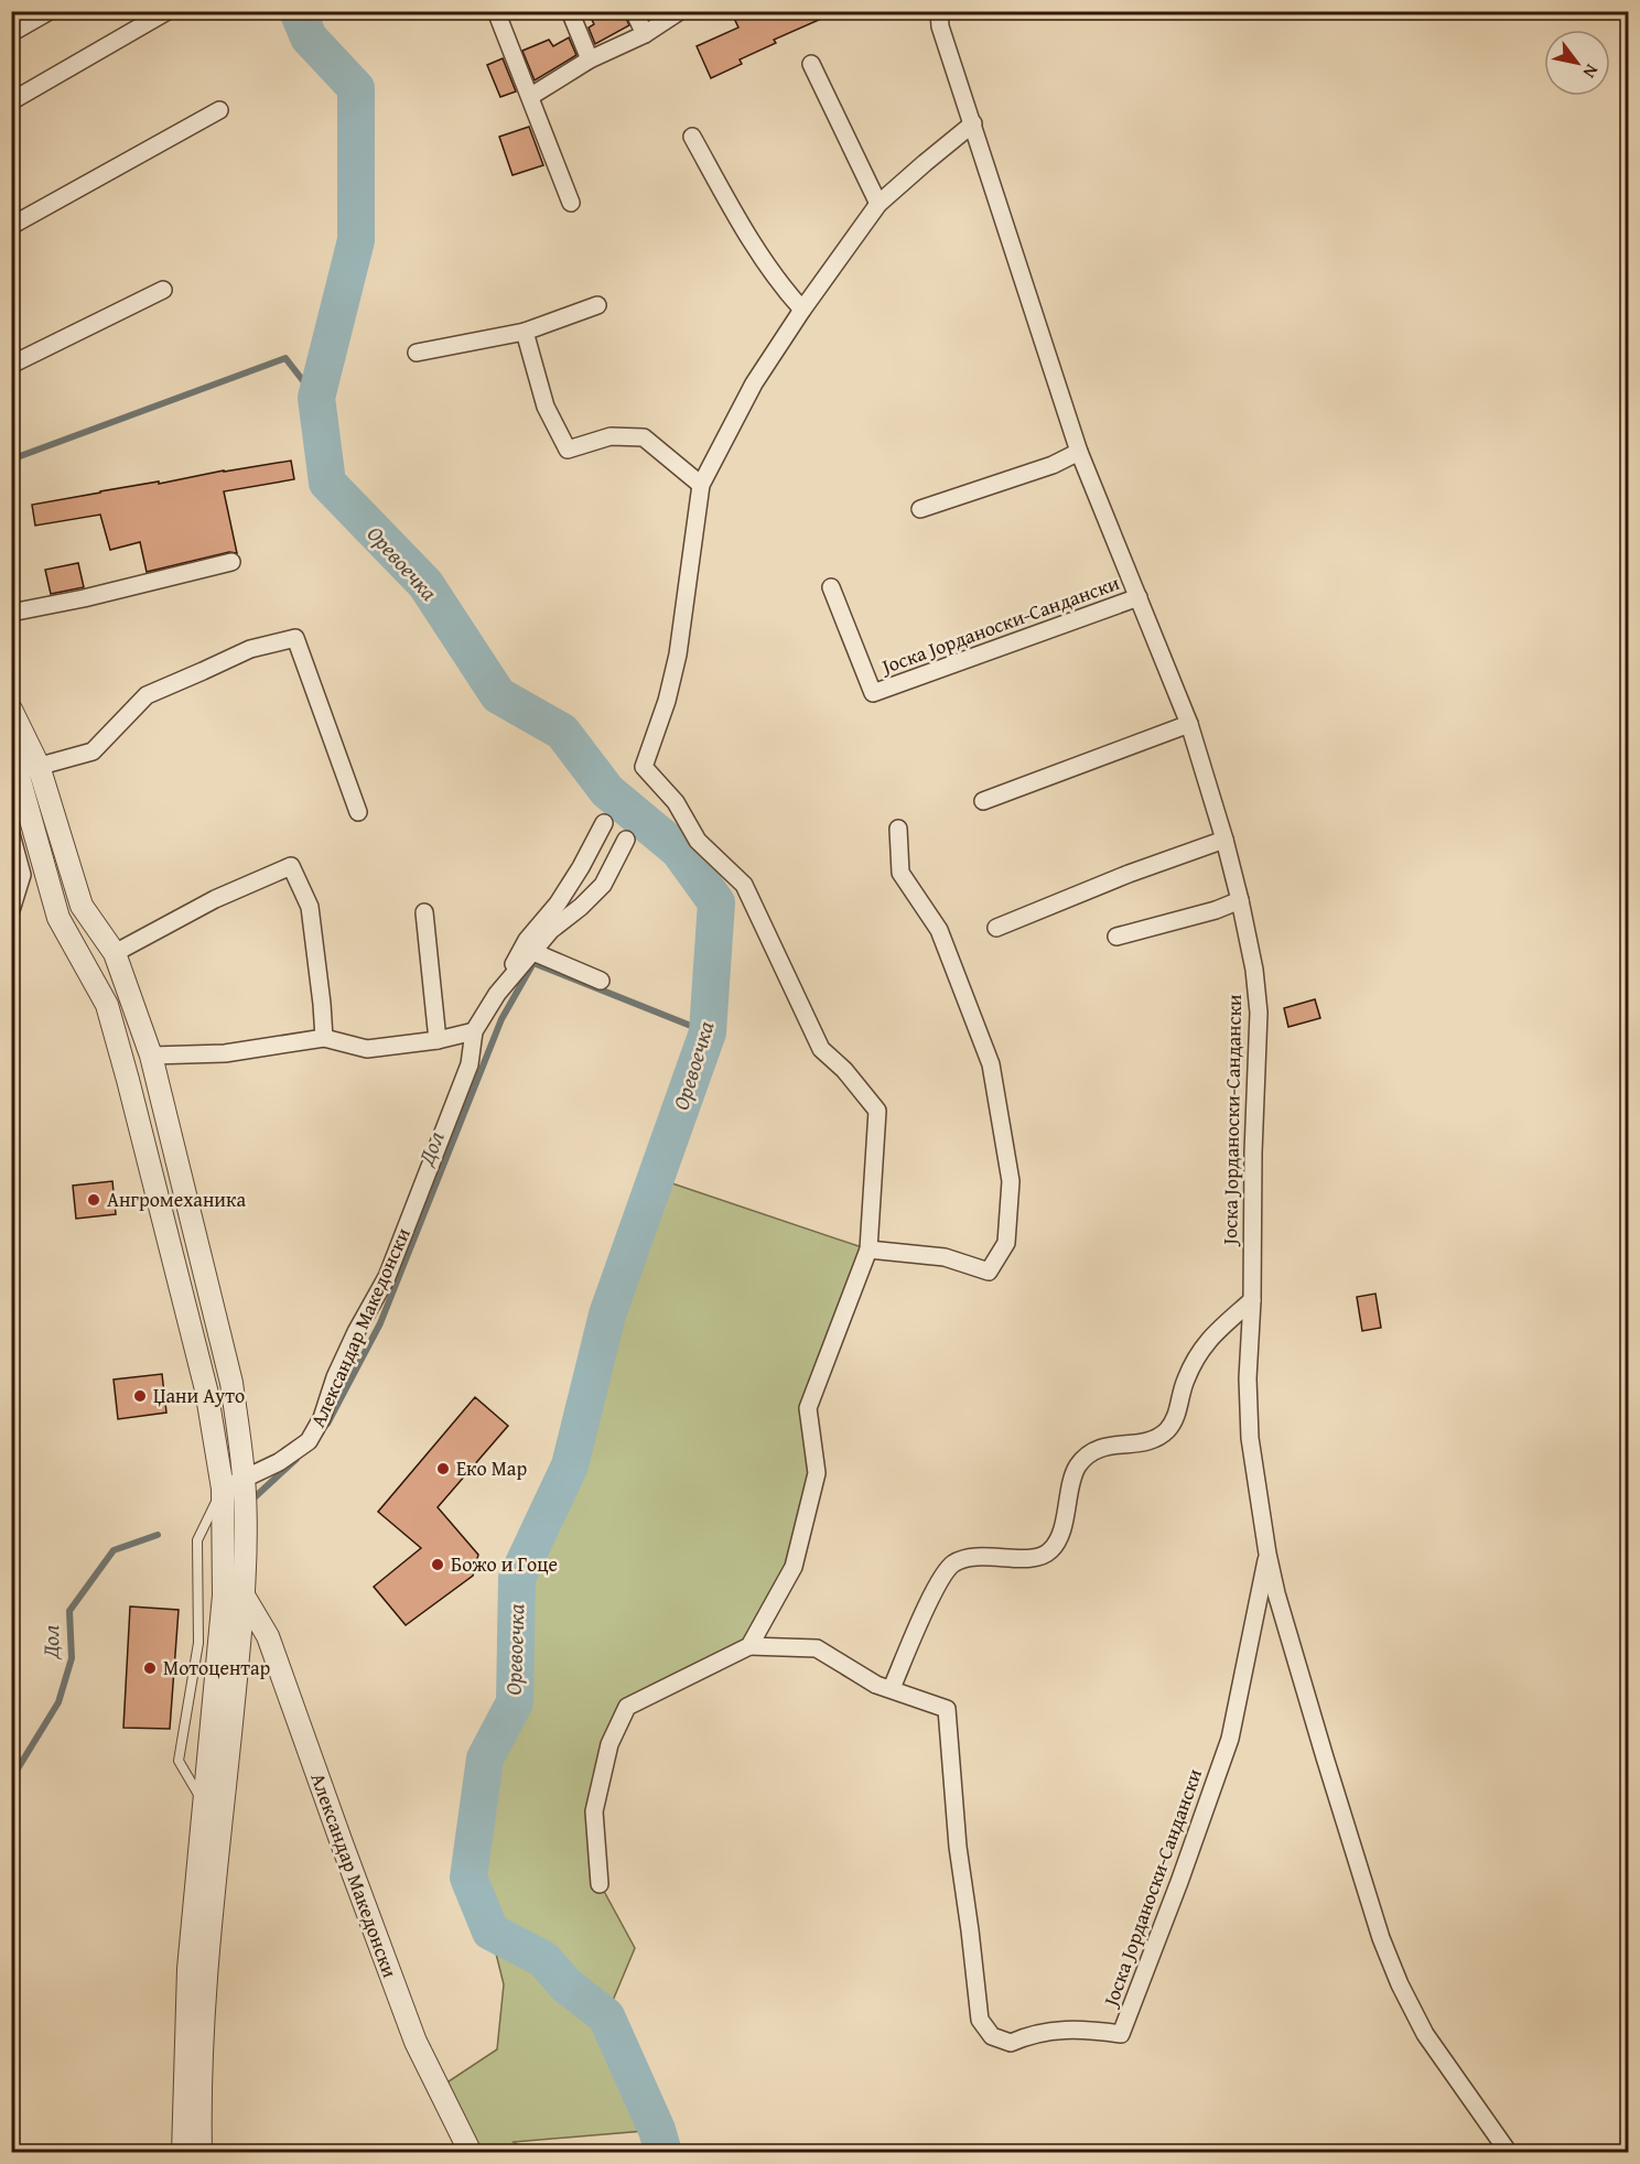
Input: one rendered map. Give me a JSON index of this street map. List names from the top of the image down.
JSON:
{
  "streets": {
    "street": ["Јоска Јорданоски-Сандански", "Александар Македонски"]
  },
  "water": ["Оревоечка", "Дол"],
  "places": [
    "Ангромеханика",
    "Џани Ауто",
    "Еко Мар",
    "Божо и Гоце",
    "Мотоцентар"
  ],
  "north": "bottom right"
}
